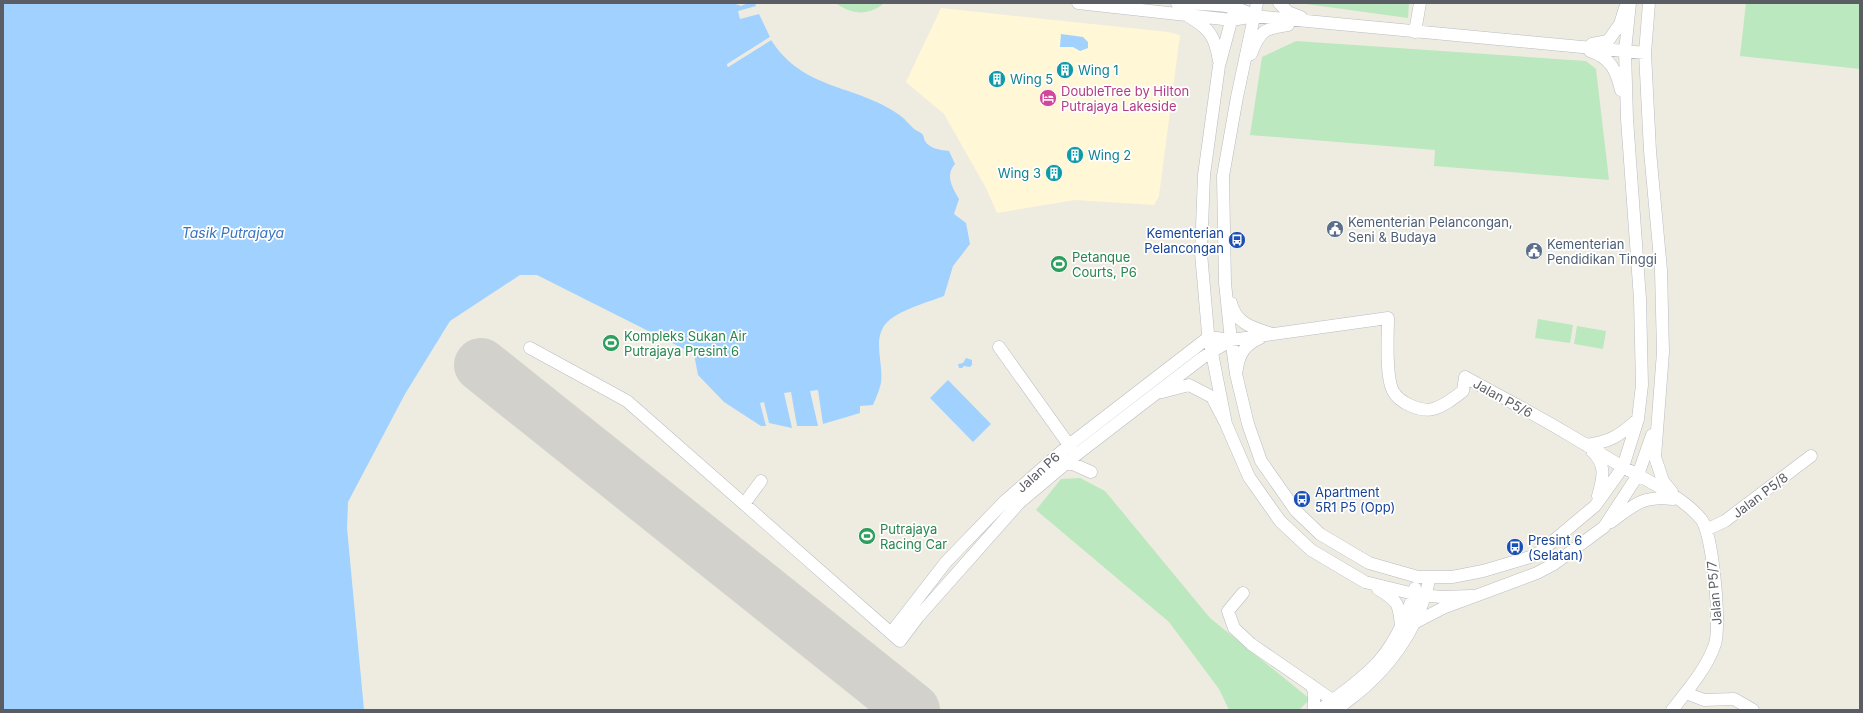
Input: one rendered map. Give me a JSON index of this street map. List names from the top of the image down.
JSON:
{
  "streets": {
    "street": [
      "Jalan P5/6",
      "Jalan P6",
      "Jalan P5/8",
      "Jalan P5/7"
    ]
  },
  "crossings": [
    ["Jalan P5/6", "Jalan P6"],
    ["Jalan P5/6", "Jalan P5/7"],
    ["Jalan P5/8", "Jalan P5/7"]
  ],
  "water": ["Tasik Putrajaya"],
  "places": {
    "building": [
      "Wing 1",
      "Wing 5",
      "Wing 2",
      "Wing 3"
    ],
    "hotel": ["DoubleTree by Hilton Putrajaya Lakeside"],
    "public building": ["Kementerian Pelancongan, Seni & Budaya", "Kementerian Pendidikan Tinggi"],
    "bus stop": ["Kementerian Pelancongan", "Apartment 5R1 P5 (Opp)", "Presint 6 (Selatan)"],
    "sports": ["Petanque Courts, P6", "Kompleks Sukan Air Putrajaya Presint 6", "Putrajaya Racing Car"]
  }
}
